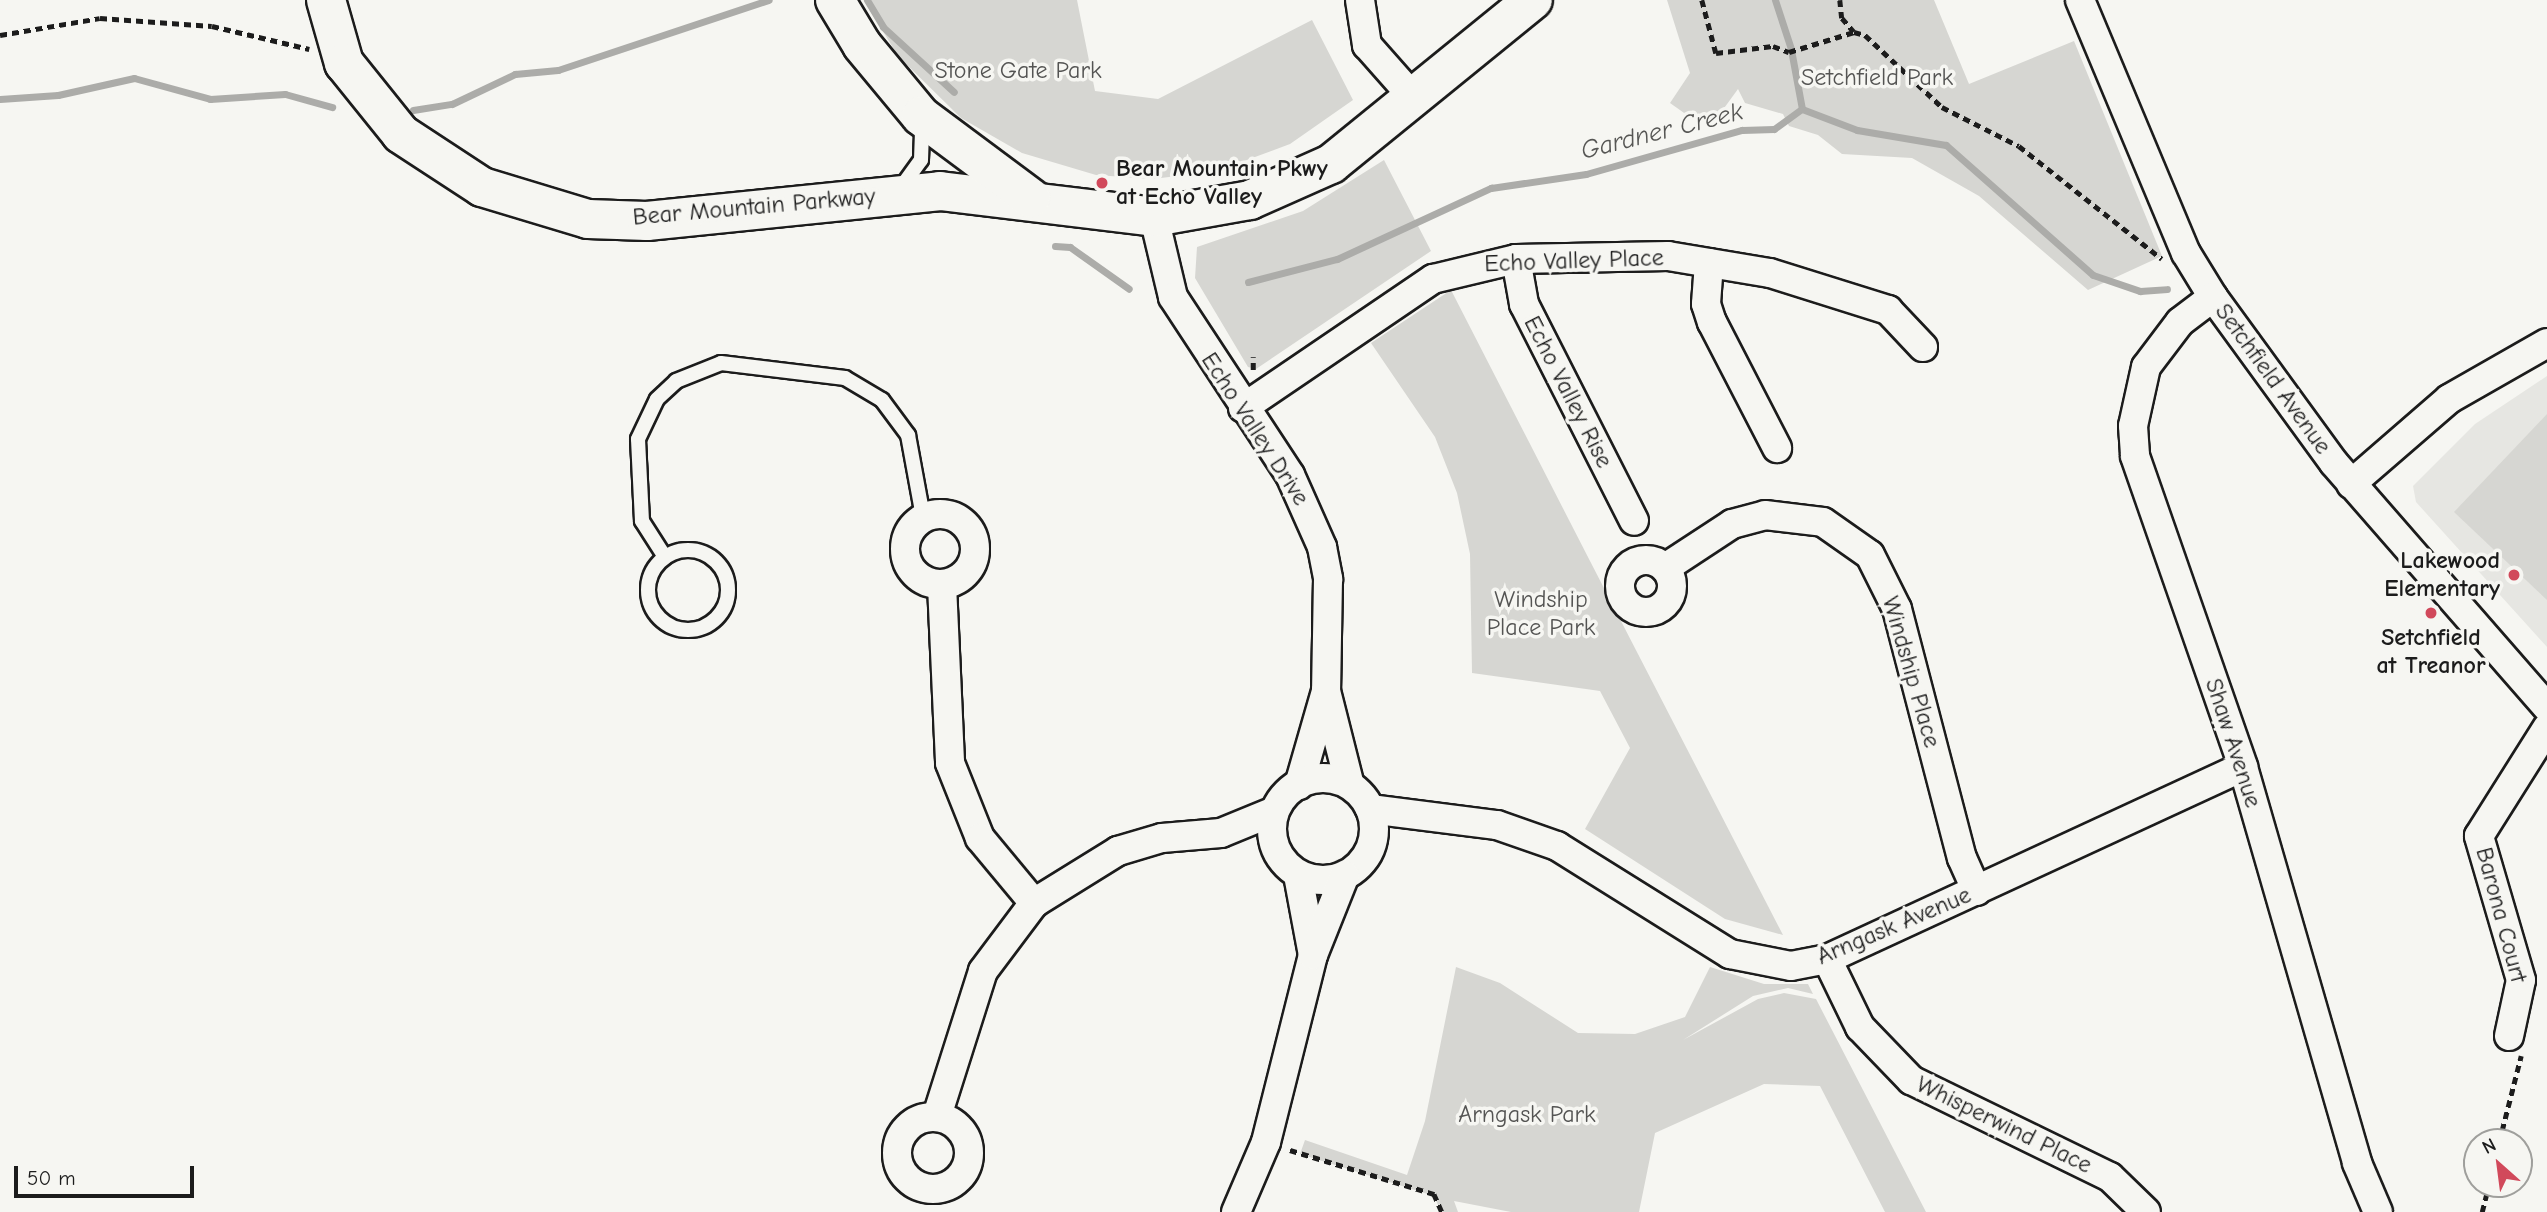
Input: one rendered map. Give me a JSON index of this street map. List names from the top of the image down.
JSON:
{
  "streets": {
    "street": [
      "Bear Mountain Parkway",
      "Echo Valley Place",
      "Setchfield Avenue",
      "Echo Valley Rise",
      "Echo Valley Drive",
      "Windship Place",
      "Shaw Avenue",
      "Barona Court",
      "Arngask Avenue",
      "Whisperwind Place"
    ]
  },
  "crossings": [
    ["Bear Mountain Parkway", "Echo Valley Drive"],
    ["Echo Valley Place", "Echo Valley Rise"],
    ["Echo Valley Place", "Echo Valley Drive"],
    ["Setchfield Avenue", "Shaw Avenue"],
    ["Echo Valley Drive", "Arngask Avenue"],
    ["Windship Place", "Arngask Avenue"],
    ["Shaw Avenue", "Arngask Avenue"],
    ["Arngask Avenue", "Whisperwind Place"]
  ],
  "water": ["Gardner Creek"],
  "parks": [
    "Stone Gate Park",
    "Setchfield Park",
    "Windship Place Park",
    "Arngask Park"
  ],
  "places": ["Bear Mountain Pkwy at Echo Valley", "Lakewood Elementary", "Setchfield at Treanor"],
  "scale_bar": "50 m",
  "north": "top left"
}
